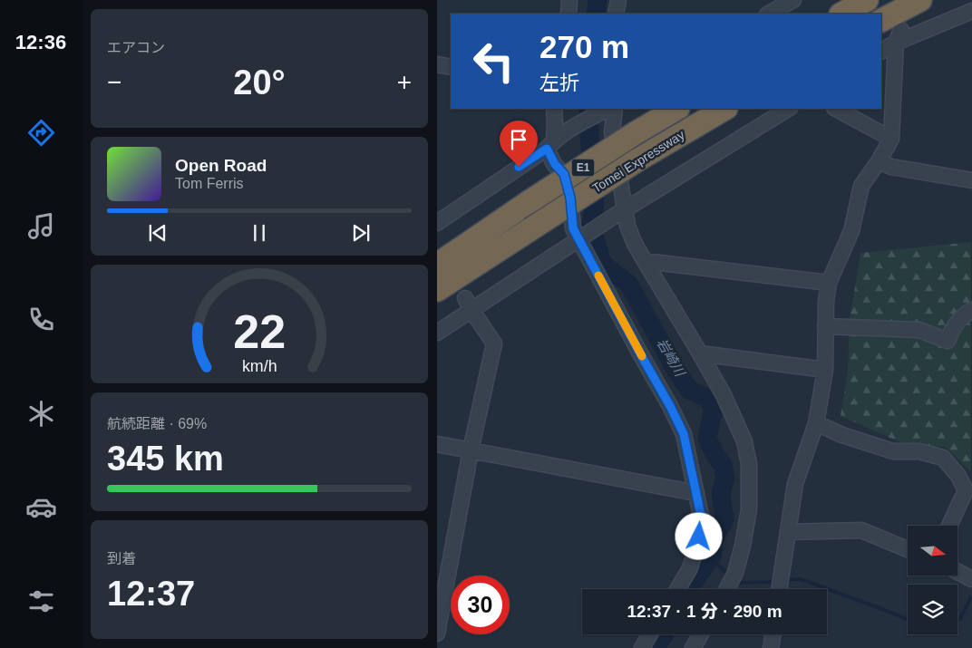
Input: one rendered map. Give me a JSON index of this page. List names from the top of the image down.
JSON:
{
  "streets": {
    "highway": ["Tomei Expressway", "E1"]
  },
  "water": ["岩崎川"],
  "north": "right",
  "page": {
    "tabs": "12:36",
    "tile": [
      "エアコン",
      ["航続距離 · 69%", "345 km"],
      ["到着", "12:37"]
    ],
    "turn": ["270 m", "左折"],
    "heat": ["−", "20°", "+"],
    "song": ["Open Road", "Tom Ferris"],
    "limit": "30",
    "trip": "12:37 · 1 分 · 290 m",
    "gauge": ["22", "km/h"]
  }
}
